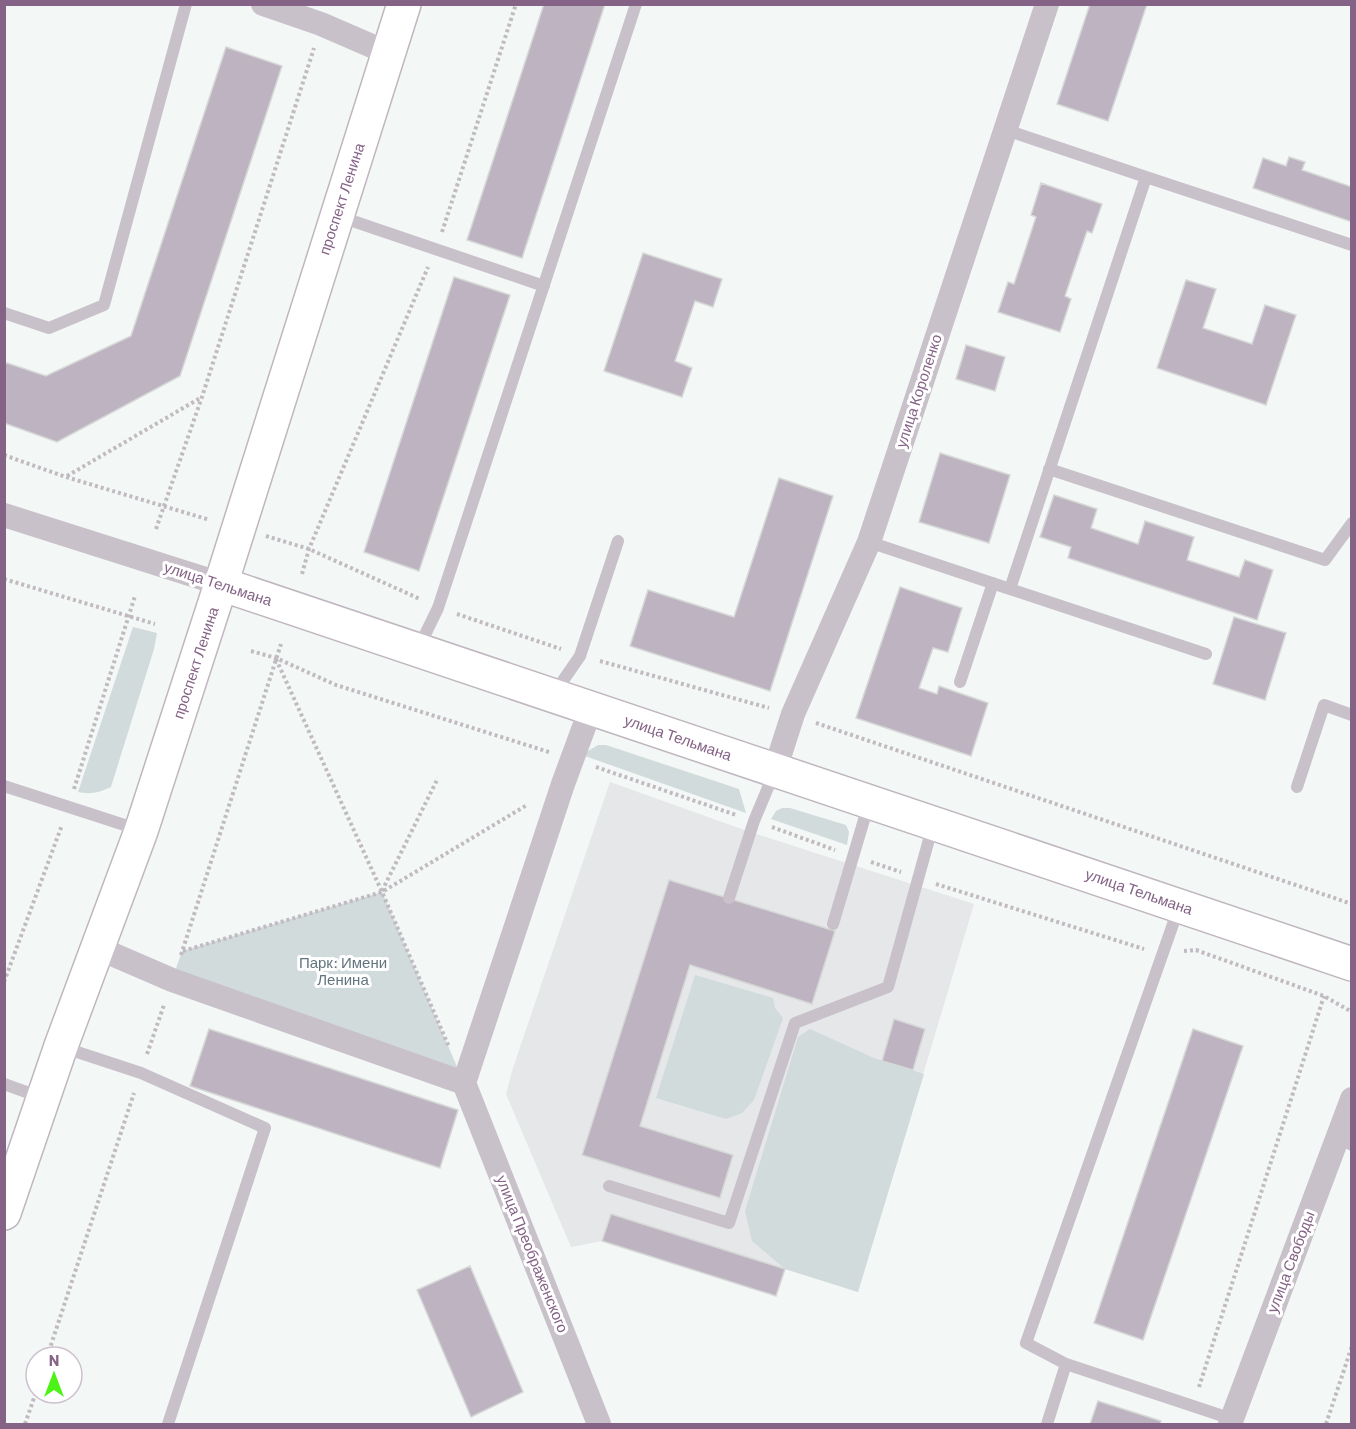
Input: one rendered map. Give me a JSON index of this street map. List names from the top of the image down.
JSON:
{
  "streets": {
    "main road": ["проспект Ленина", "улица Тельмана"],
    "street": ["улица Короленко", "улица Преображенского", "улица Свободы"]
  },
  "crossings": [
    ["проспект Ленина", "улица Тельмана"],
    ["улица Короленко", "улица Тельмана"]
  ],
  "parks": ["Парк: Имени Ленина"],
  "north": "top"
}
